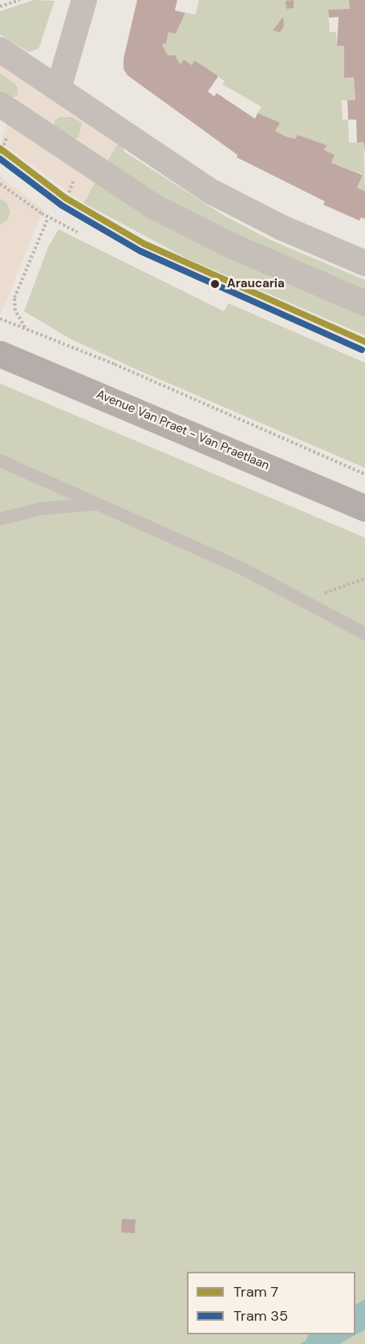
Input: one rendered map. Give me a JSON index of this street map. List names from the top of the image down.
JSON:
{
  "streets": {
    "main road": ["Avenue Van Praet - Van Praetlaan"]
  },
  "places": ["Araucaria"],
  "lines": ["tram line 7", "tram line 35"],
  "legend": ["Tram 7", "Tram 35"]
}
